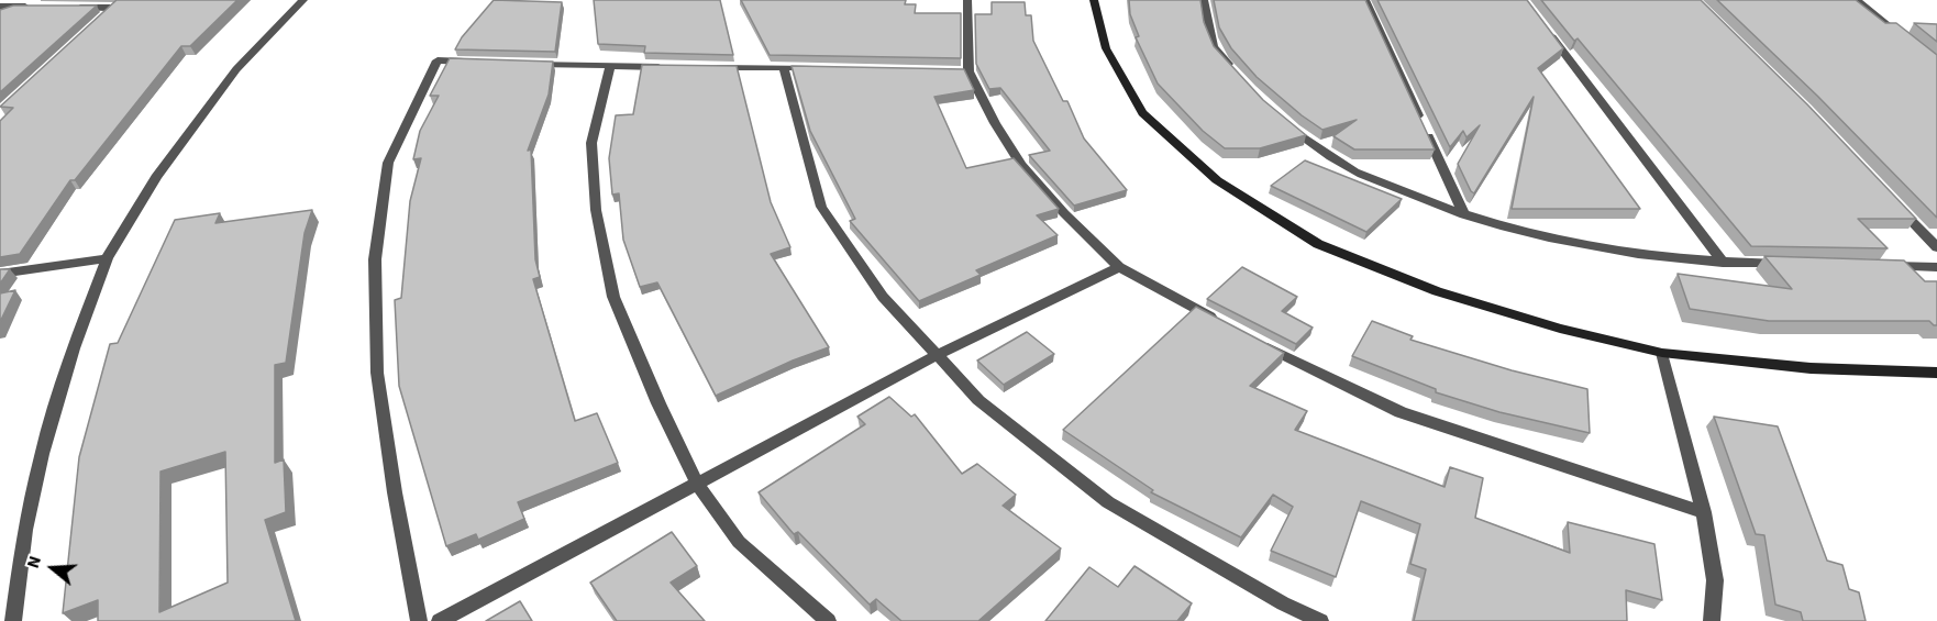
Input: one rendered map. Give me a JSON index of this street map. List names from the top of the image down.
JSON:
{
  "north": "left"
}
